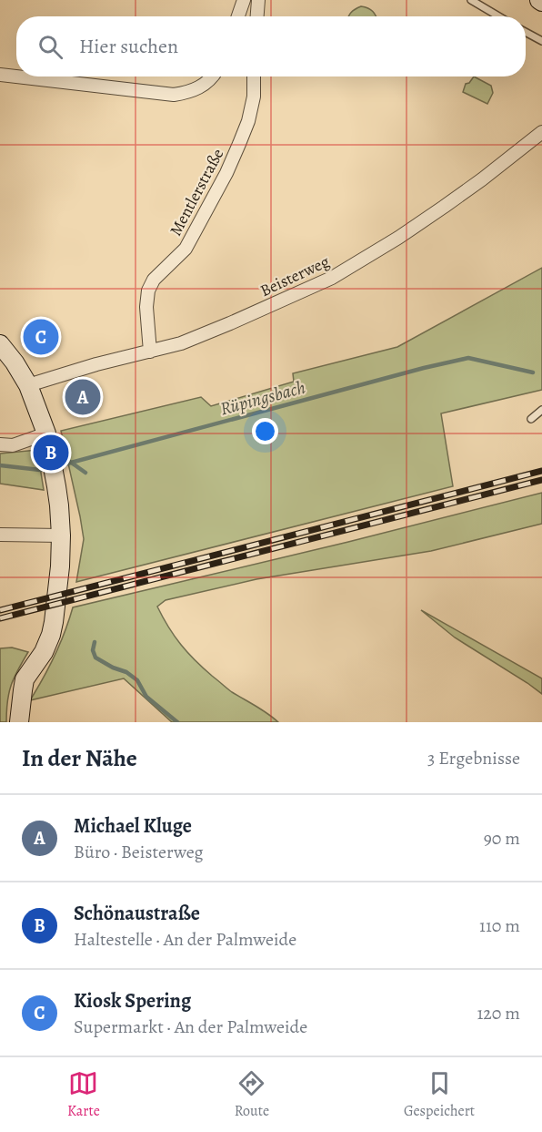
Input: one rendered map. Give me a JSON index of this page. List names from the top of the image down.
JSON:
{
  "streets": {
    "street": ["Mentlerstraße", "Beisterweg"]
  },
  "crossings": [
    ["Mentlerstraße", "Beisterweg"]
  ],
  "water": ["Rüpingsbach"],
  "page": {
    "search": "Hier suchen",
    "pins": ["C", "A", "B"],
    "heading": ["In der Nähe", "3 Ergebnisse"],
    "list": [
      {
        "mark": "A",
        "name": "Michael Kluge",
        "note": "Büro · Beisterweg",
        "value": "90 m"
      },
      {
        "mark": "B",
        "name": "Schönaustraße",
        "note": "Haltestelle · An der Palmweide",
        "value": "110 m"
      },
      {
        "mark": "C",
        "name": "Kiosk Spering",
        "note": "Supermarkt · An der Palmweide",
        "value": "120 m"
      }
    ],
    "nav": ["Karte", "Route", "Gespeichert"]
  }
}
